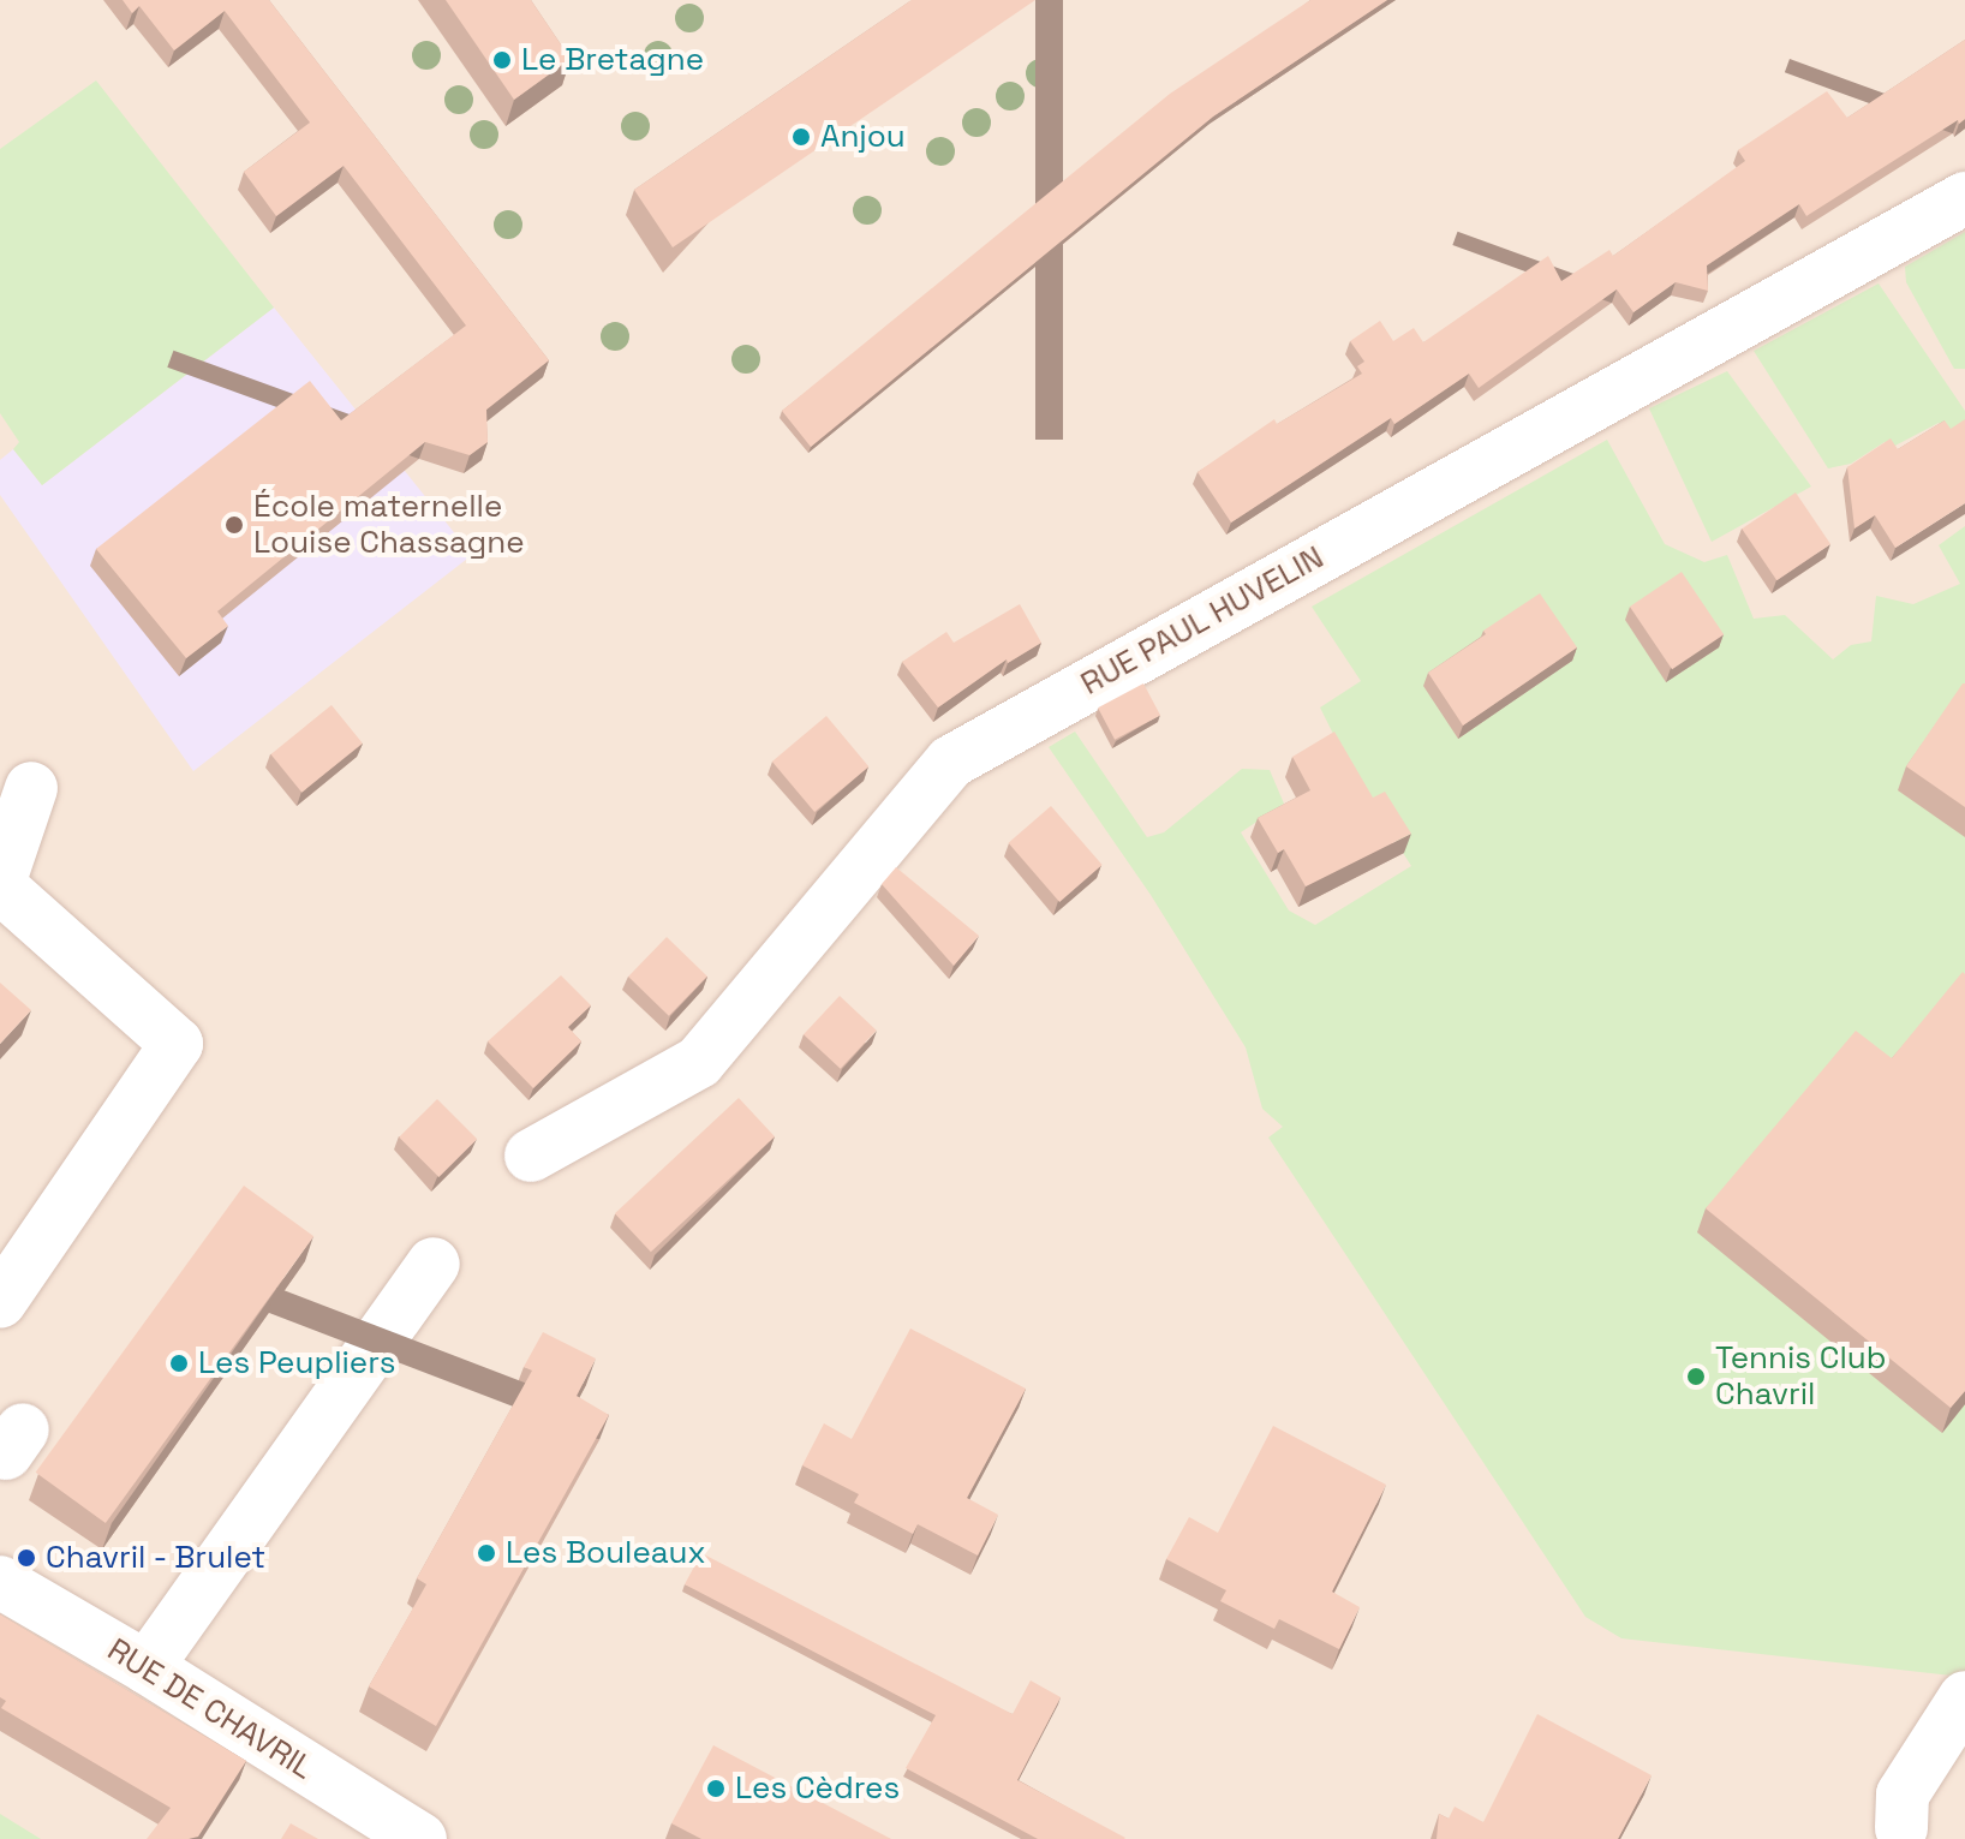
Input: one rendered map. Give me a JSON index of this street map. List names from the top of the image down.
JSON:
{
  "streets": {
    "street": ["RUE PAUL HUVELIN", "RUE DE CHAVRIL"]
  },
  "places": [
    "Le Bretagne",
    "Anjou",
    "École maternelle Louise Chassagne",
    "Les Peupliers",
    "Tennis Club Chavril",
    "Les Bouleaux",
    "Chavril - Brulet",
    "Les Cèdres"
  ]
}
